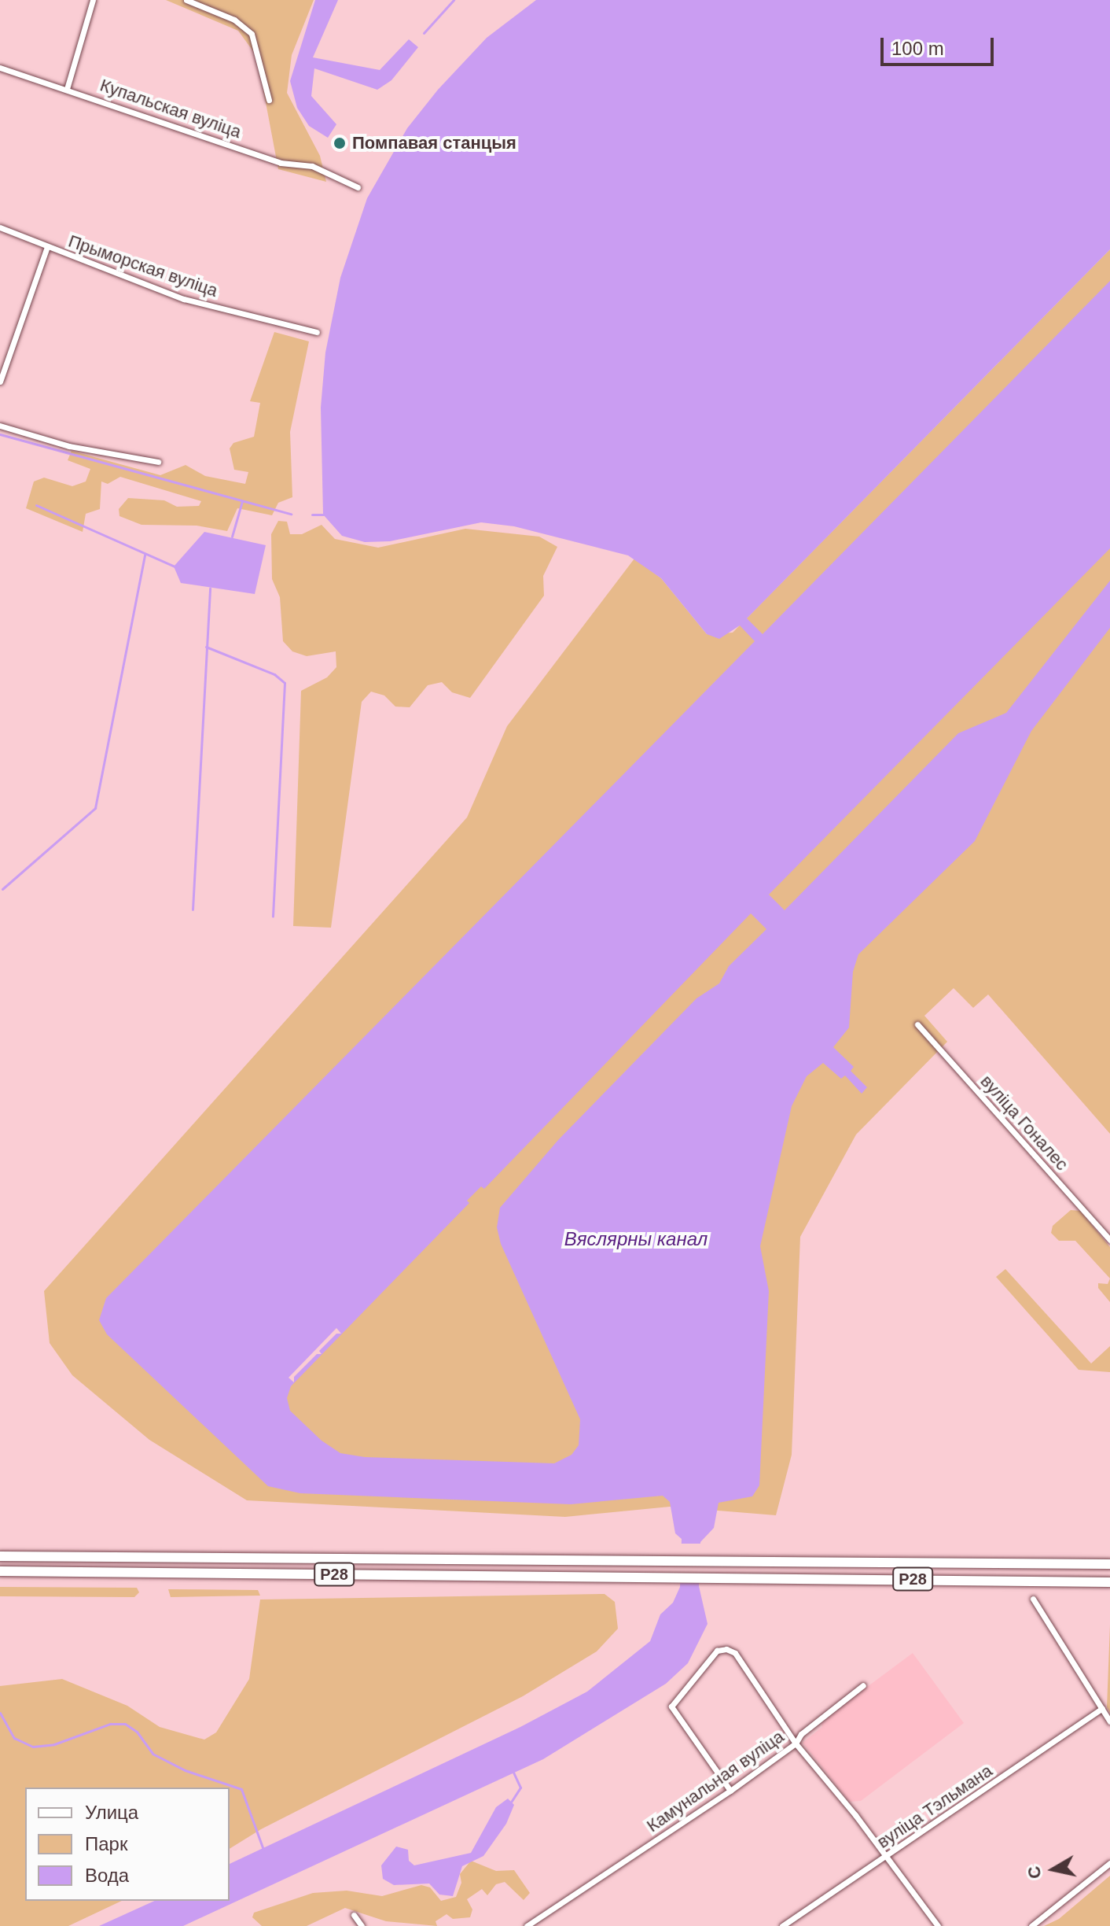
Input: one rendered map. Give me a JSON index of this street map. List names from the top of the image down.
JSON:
{
  "streets": {
    "highway": ["Р28"],
    "street": [
      "Купальская вуліца",
      "Прыморская вуліца",
      "вуліца Гоналес",
      "Камунальная вуліца",
      "вуліца Тэльмана"
    ]
  },
  "water": ["Вяслярны канал"],
  "places": ["Помпавая станцыя"],
  "legend": ["Улица", "Парк", "Вода"],
  "scale_bar": "100 m",
  "north": "left"
}
